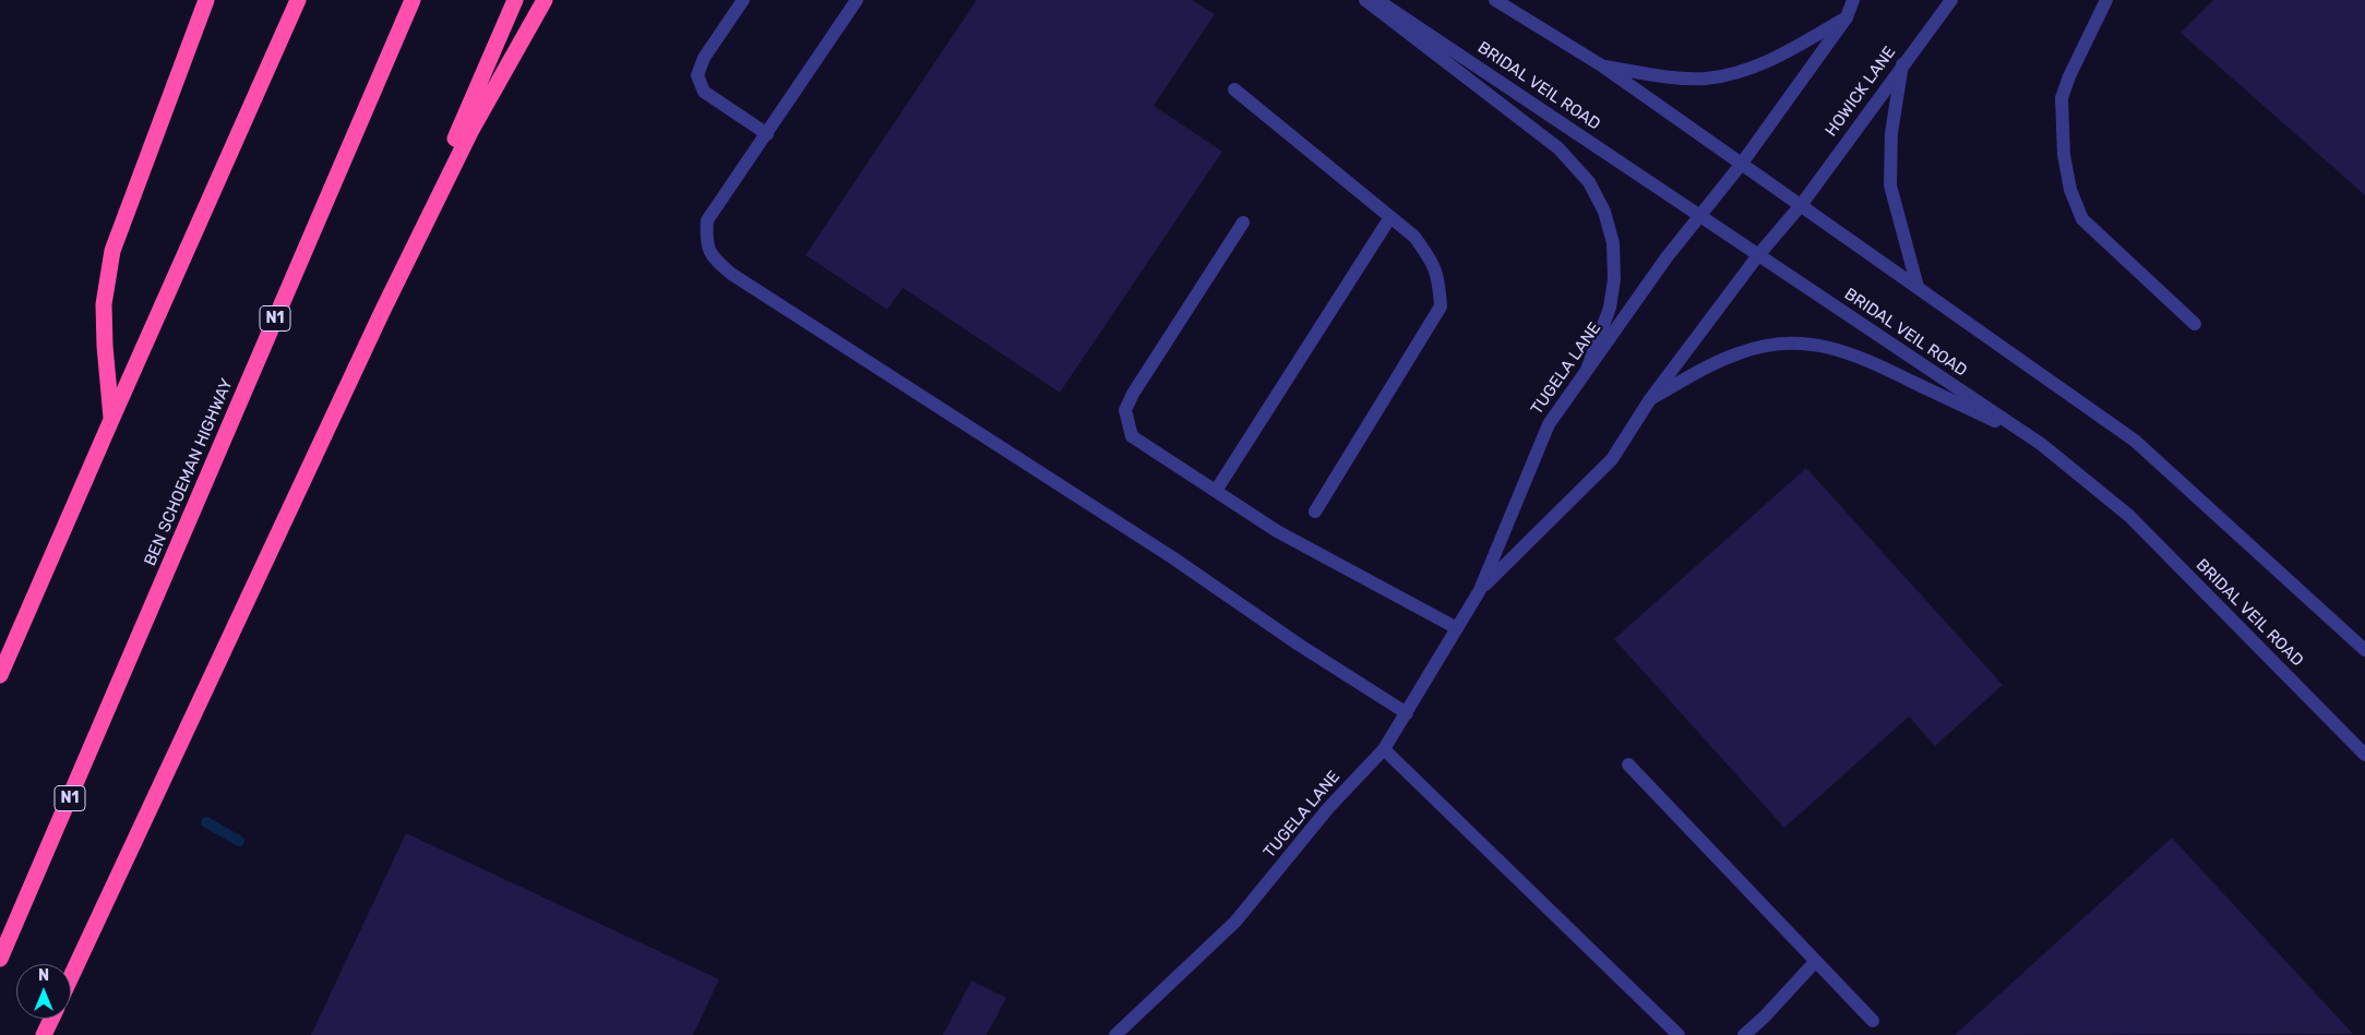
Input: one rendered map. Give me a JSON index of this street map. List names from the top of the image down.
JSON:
{
  "streets": {
    "highway": ["N1", "BEN SCHOEMAN HIGHWAY"],
    "street": ["BRIDAL VEIL ROAD", "HOWICK LANE", "TUGELA LANE"]
  },
  "crossings": [
    ["BRIDAL VEIL ROAD", "HOWICK LANE"],
    ["BRIDAL VEIL ROAD", "TUGELA LANE"],
    ["HOWICK LANE", "TUGELA LANE"]
  ],
  "north": "top"
}
